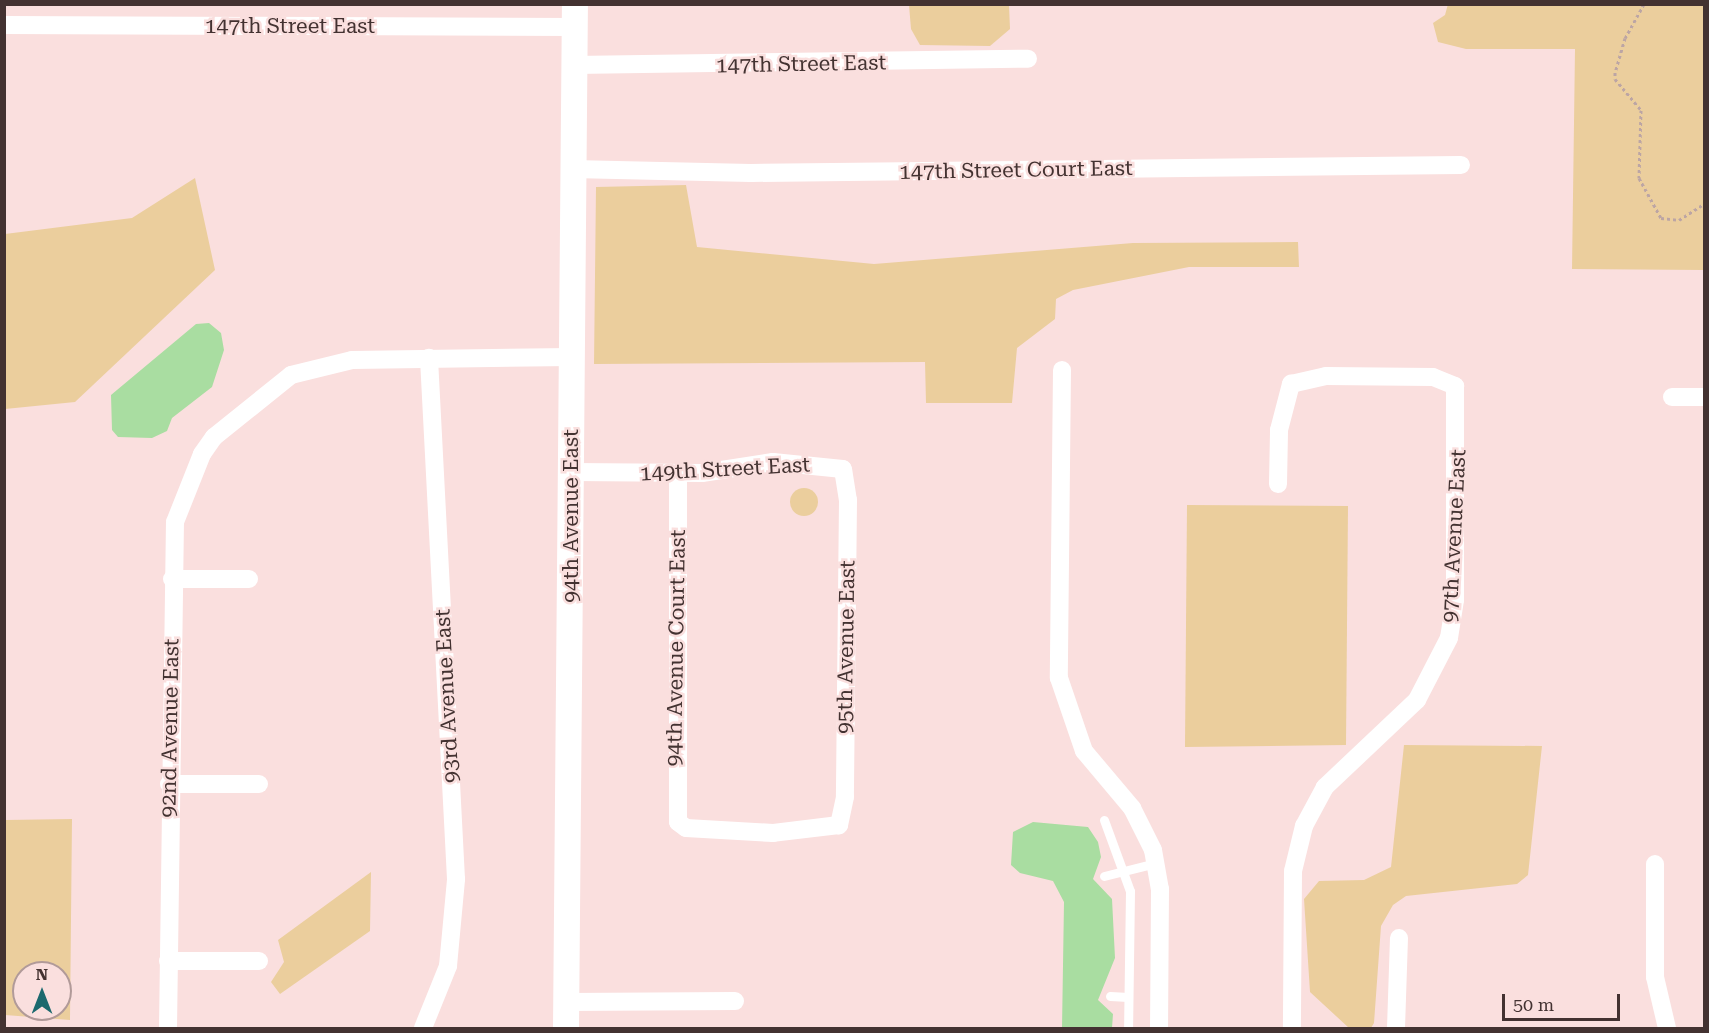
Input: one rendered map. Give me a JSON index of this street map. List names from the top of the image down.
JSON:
{
  "streets": {
    "main road": ["94th Avenue East"],
    "street": [
      "147th Street East",
      "147th Street Court East",
      "149th Street East",
      "97th Avenue East",
      "95th Avenue East",
      "94th Avenue Court East",
      "93rd Avenue East",
      "92nd Avenue East"
    ]
  },
  "crossings": [
    ["147th Street East", "94th Avenue East"],
    ["147th Street Court East", "94th Avenue East"],
    ["149th Street East", "94th Avenue East"],
    ["149th Street East", "95th Avenue East"],
    ["149th Street East", "94th Avenue Court East"],
    ["95th Avenue East", "94th Avenue Court East"],
    ["93rd Avenue East", "92nd Avenue East"]
  ],
  "scale_bar": "50 m",
  "north": "top"
}
